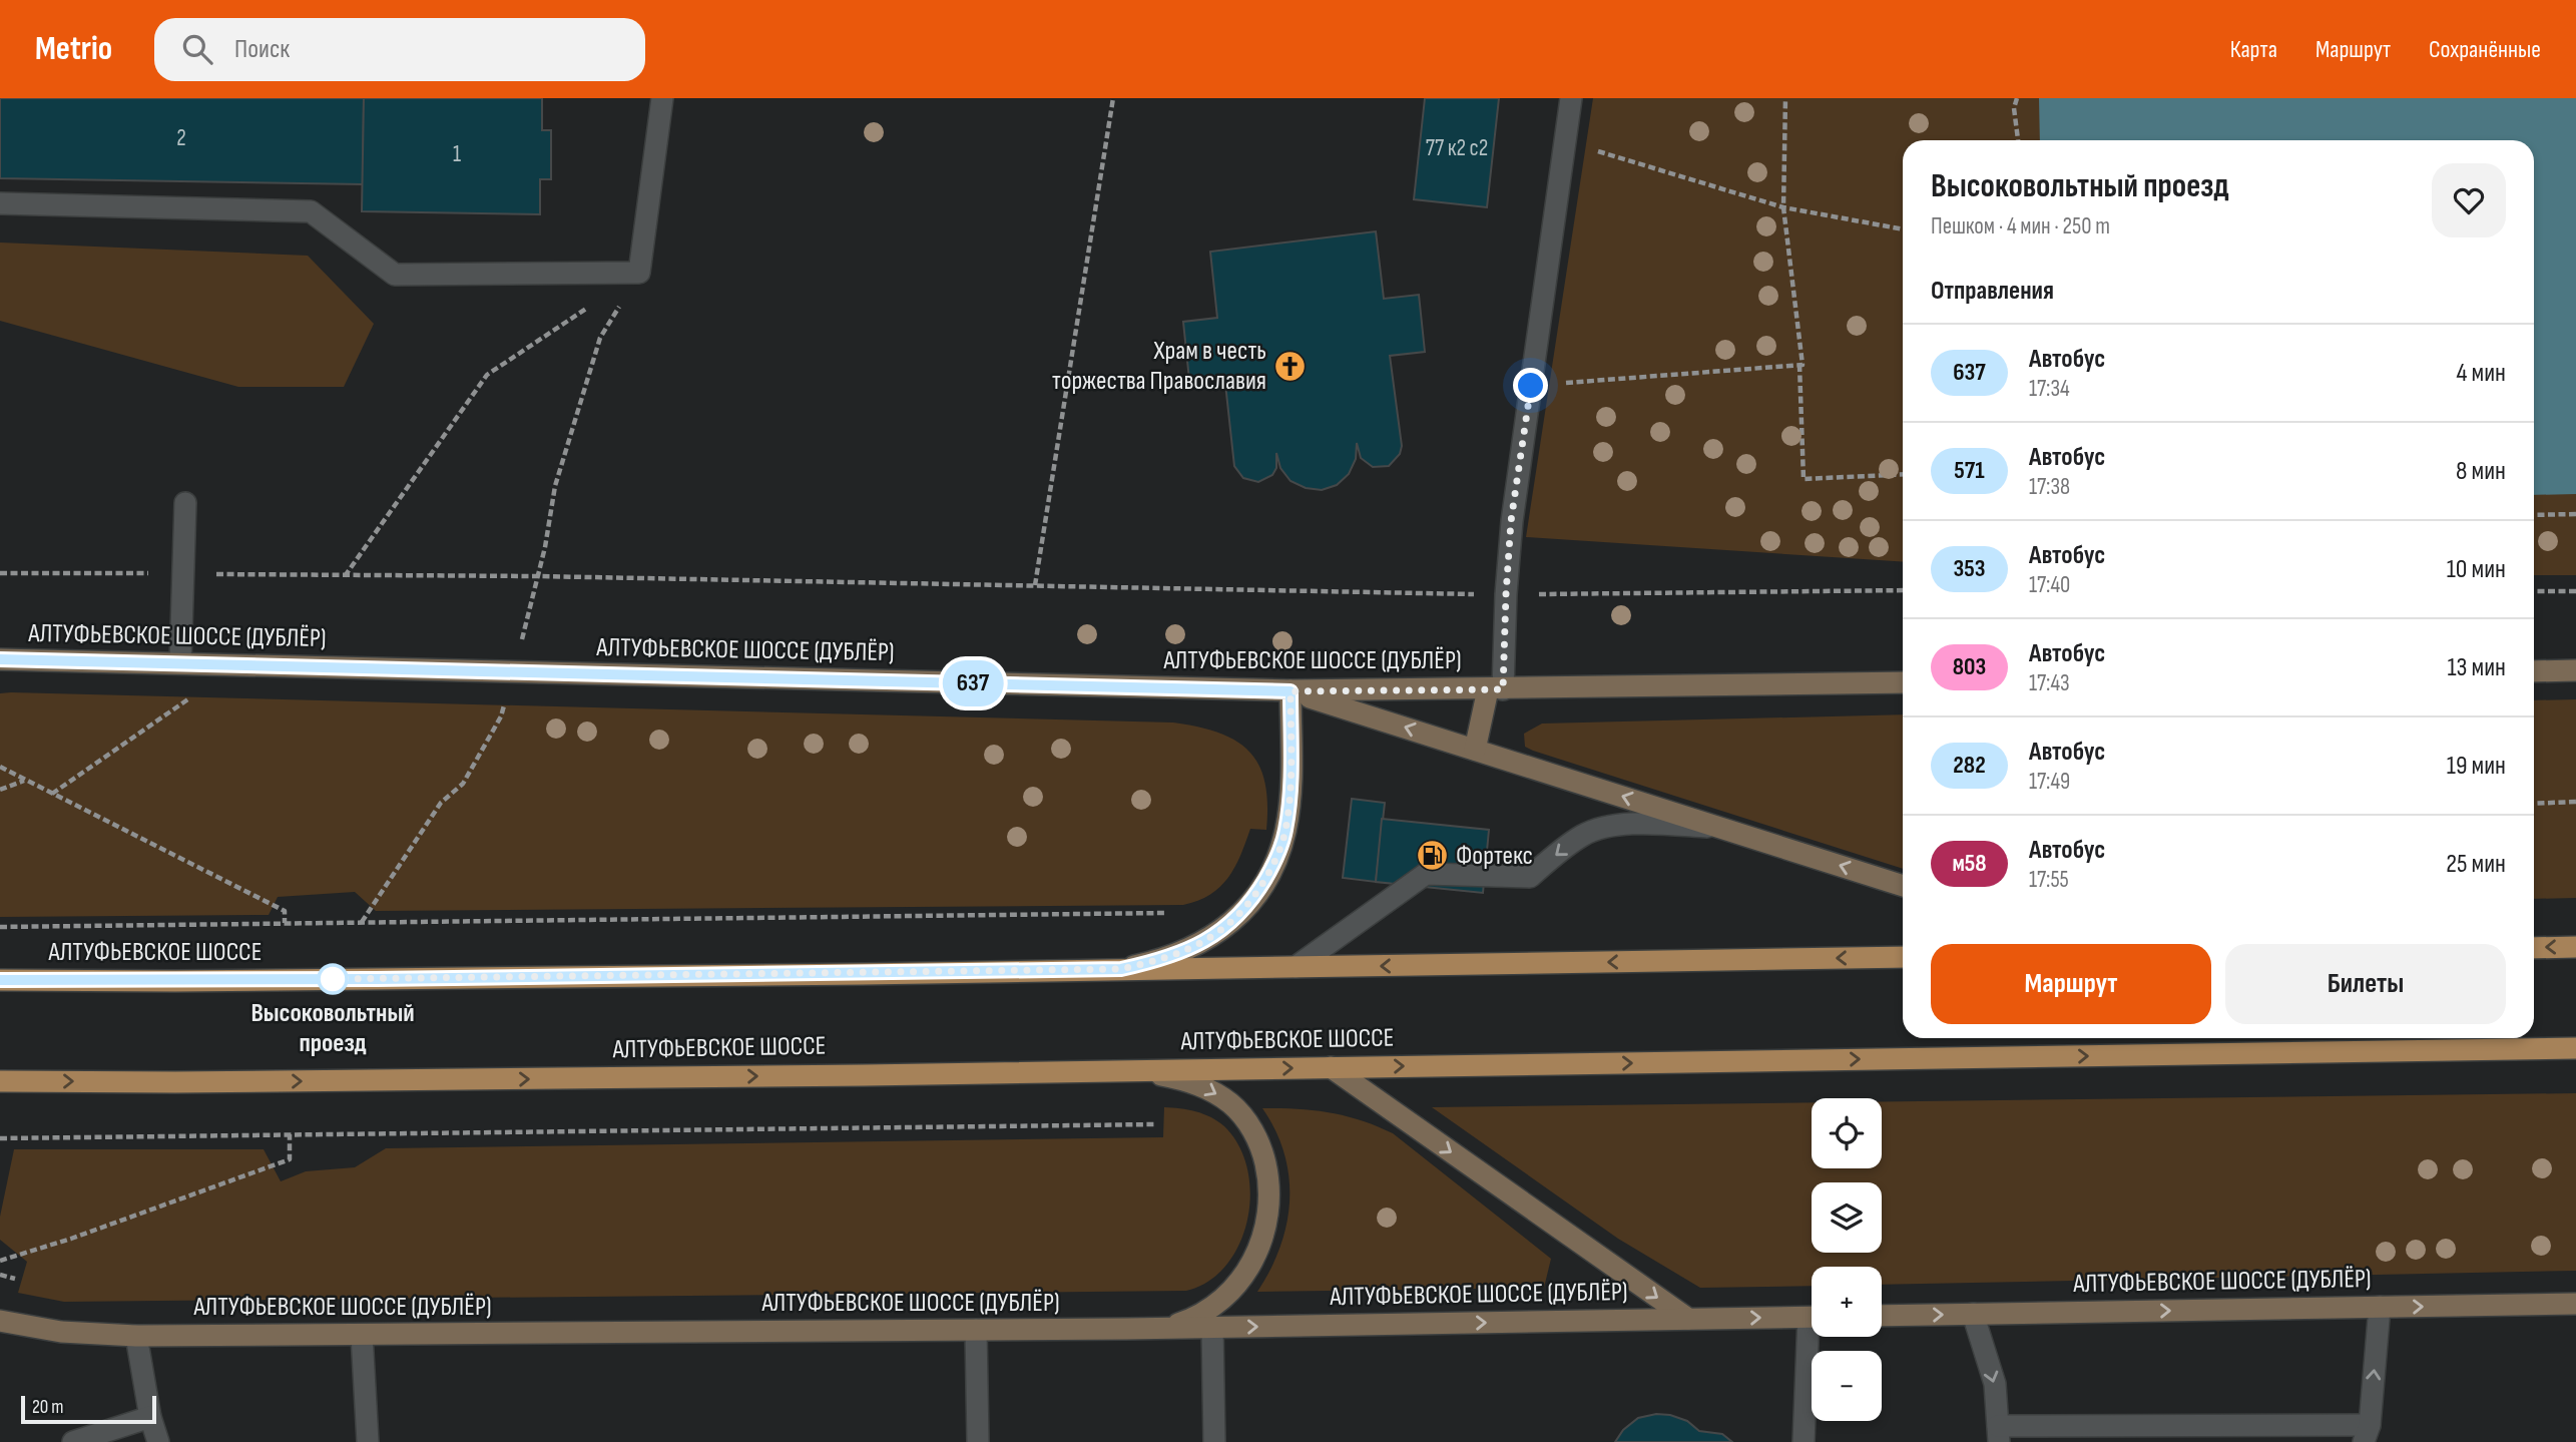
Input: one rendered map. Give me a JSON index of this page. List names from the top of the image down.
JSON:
{
  "streets": {
    "main road": ["АЛТУФЬЕВСКОЕ ШОССЕ"],
    "street": ["АЛТУФЬЕВСКОЕ ШОССЕ (ДУБЛЁР)"]
  },
  "places": {
    "church": ["Храм в честь торжества Православия"],
    "fuel station": ["Фортекс"],
    "other": ["Высоковольтный проезд"]
  },
  "lines": ["bus line 637"],
  "house_numbers": ["2", "77 к2 с2", "1"],
  "scale_bar": "20 m",
  "page": {
    "header": "Metrio",
    "search": "Поиск",
    "nav": ["Карта", "Маршрут", "Сохранённые"],
    "on_map": "637",
    "heading": [
      ["Высоковольтный проезд", "Пешком · 4 мин · 250 m"],
      "Отправления"
    ],
    "list": [
      {
        "mark": "637",
        "name": "Автобус",
        "note": "17:34",
        "value": "4 мин"
      },
      {
        "mark": "571",
        "name": "Автобус",
        "note": "17:38",
        "value": "8 мин"
      },
      {
        "mark": "353",
        "name": "Автобус",
        "note": "17:40",
        "value": "10 мин"
      },
      {
        "mark": "803",
        "name": "Автобус",
        "note": "17:43",
        "value": "13 мин"
      },
      {
        "mark": "282",
        "name": "Автобус",
        "note": "17:49",
        "value": "19 мин"
      },
      {
        "mark": "м58",
        "name": "Автобус",
        "note": "17:55",
        "value": "25 мин"
      }
    ],
    "buttons": ["Маршрут", "Билеты"],
    "map_buttons": ["+", "−"],
    "scale": "20 m"
  }
}
